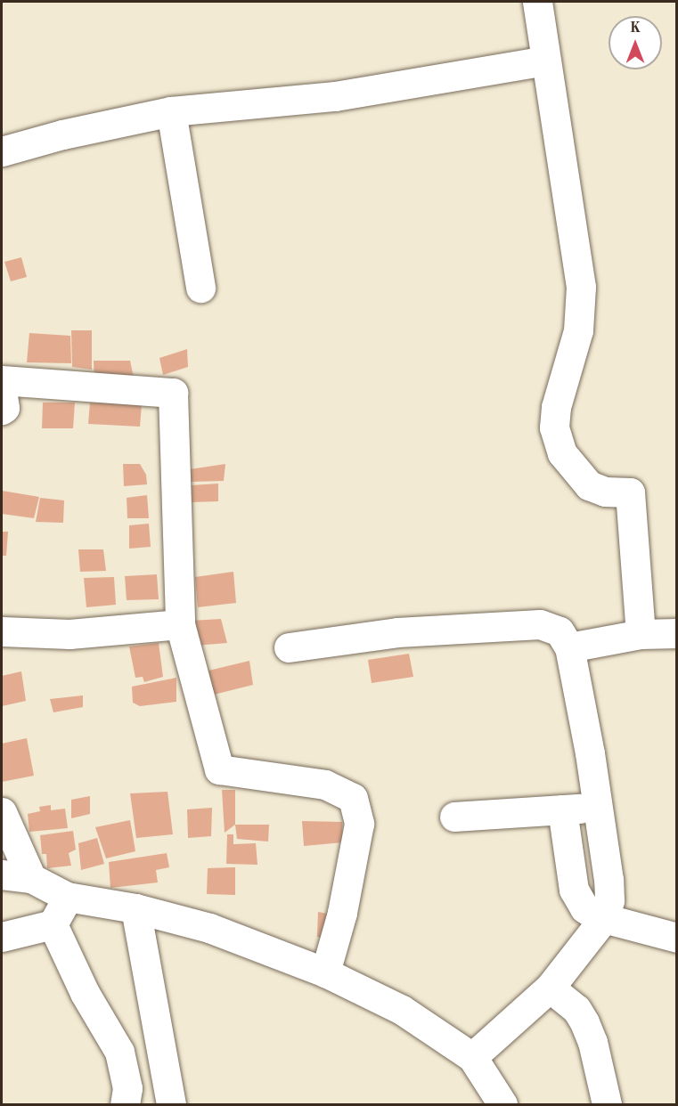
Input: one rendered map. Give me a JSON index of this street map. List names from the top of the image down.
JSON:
{
  "north": "top"
}
